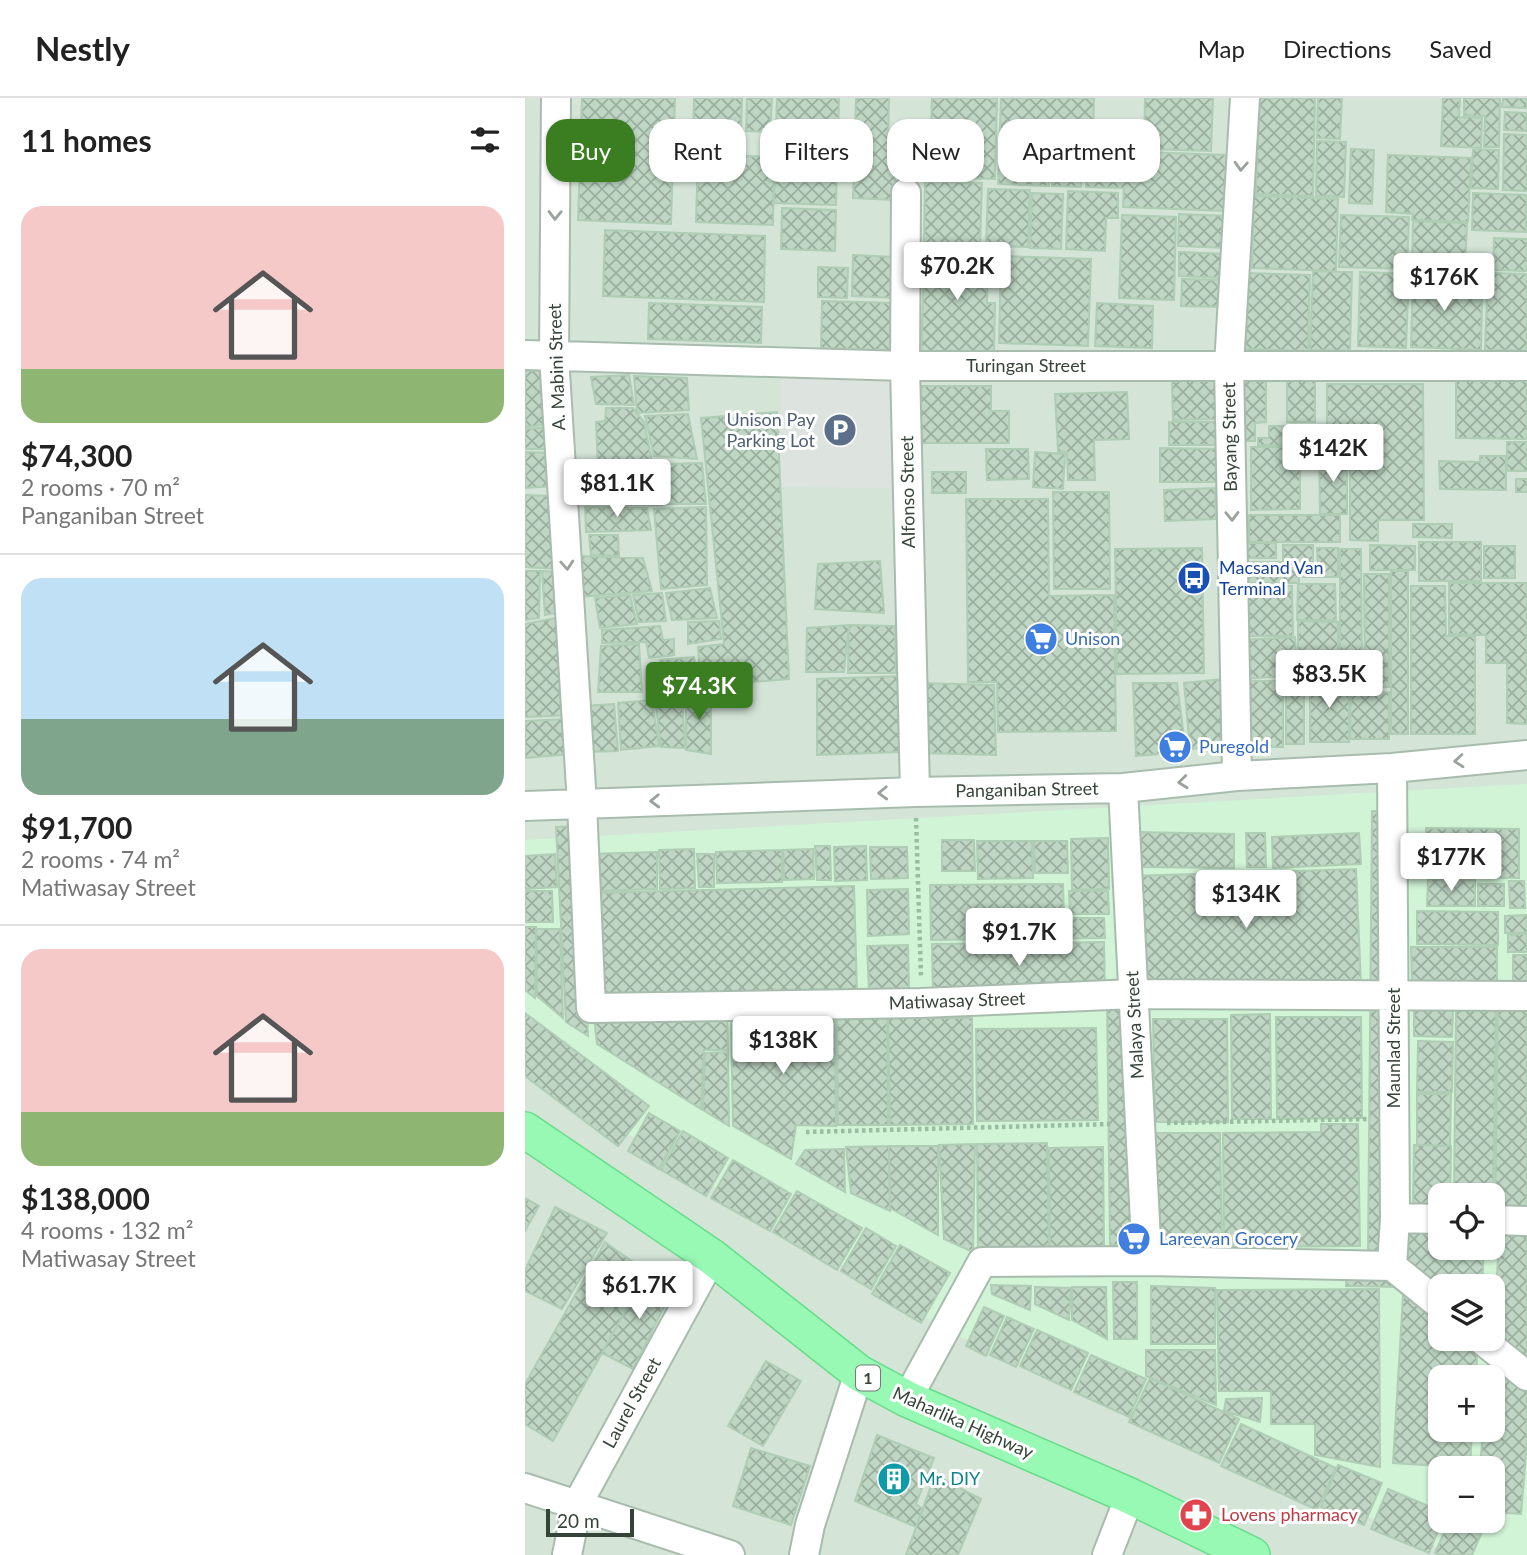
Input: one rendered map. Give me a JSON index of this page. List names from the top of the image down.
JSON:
{
  "streets": {
    "main road": ["1", "Maharlika Highway"],
    "street": [
      "Turingan Street",
      "A. Mabini Street",
      "Bayang Street",
      "Alfonso Street",
      "Panganiban Street",
      "Matiwasay Street",
      "Malaya Street",
      "Maunlad Street",
      "Laurel Street"
    ]
  },
  "crossings": [
    ["Turingan Street", "A. Mabini Street"],
    ["Turingan Street", "Bayang Street"],
    ["Turingan Street", "Alfonso Street"],
    ["A. Mabini Street", "Panganiban Street"],
    ["A. Mabini Street", "Matiwasay Street"],
    ["Bayang Street", "Panganiban Street"],
    ["Alfonso Street", "Panganiban Street"],
    ["Panganiban Street", "Matiwasay Street"],
    ["Panganiban Street", "Malaya Street"],
    ["Panganiban Street", "Maunlad Street"],
    ["Matiwasay Street", "Malaya Street"],
    ["Matiwasay Street", "Maunlad Street"],
    ["Laurel Street", "Maharlika Highway"]
  ],
  "one_way": ["A. Mabini Street", "Bayang Street", "Panganiban Street"],
  "places": {
    "parking": ["Unison Pay Parking Lot"],
    "bus stop": ["Macsand Van Terminal"],
    "supermarket": ["Unison", "Puregold", "Lareevan Grocery"],
    "building": ["Mr. DIY"],
    "pharmacy": ["Lovens pharmacy"]
  },
  "scale_bar": "20 m",
  "page": {
    "header": "Nestly",
    "nav": ["Map", "Directions", "Saved"],
    "heading": "11 homes",
    "chip": [
      "Buy",
      "Rent",
      "Filters",
      "New",
      "Apartment"
    ],
    "list": [
      {
        "name": "$74,300",
        "note": "2 rooms · 70 m² · Panganiban Street"
      },
      {
        "name": "$91,700",
        "note": "2 rooms · 74 m² · Matiwasay Street"
      },
      {
        "name": "$138,000",
        "note": "4 rooms · 132 m² · Matiwasay Street"
      }
    ],
    "price": [
      "$70.2K",
      "$176K",
      "$142K",
      "$81.1K",
      "$83.5K",
      "$74.3K",
      "$177K",
      "$134K",
      "$91.7K",
      "$138K",
      "$61.7K"
    ],
    "map_buttons": ["+", "−"],
    "scale": "20 m"
  }
}
